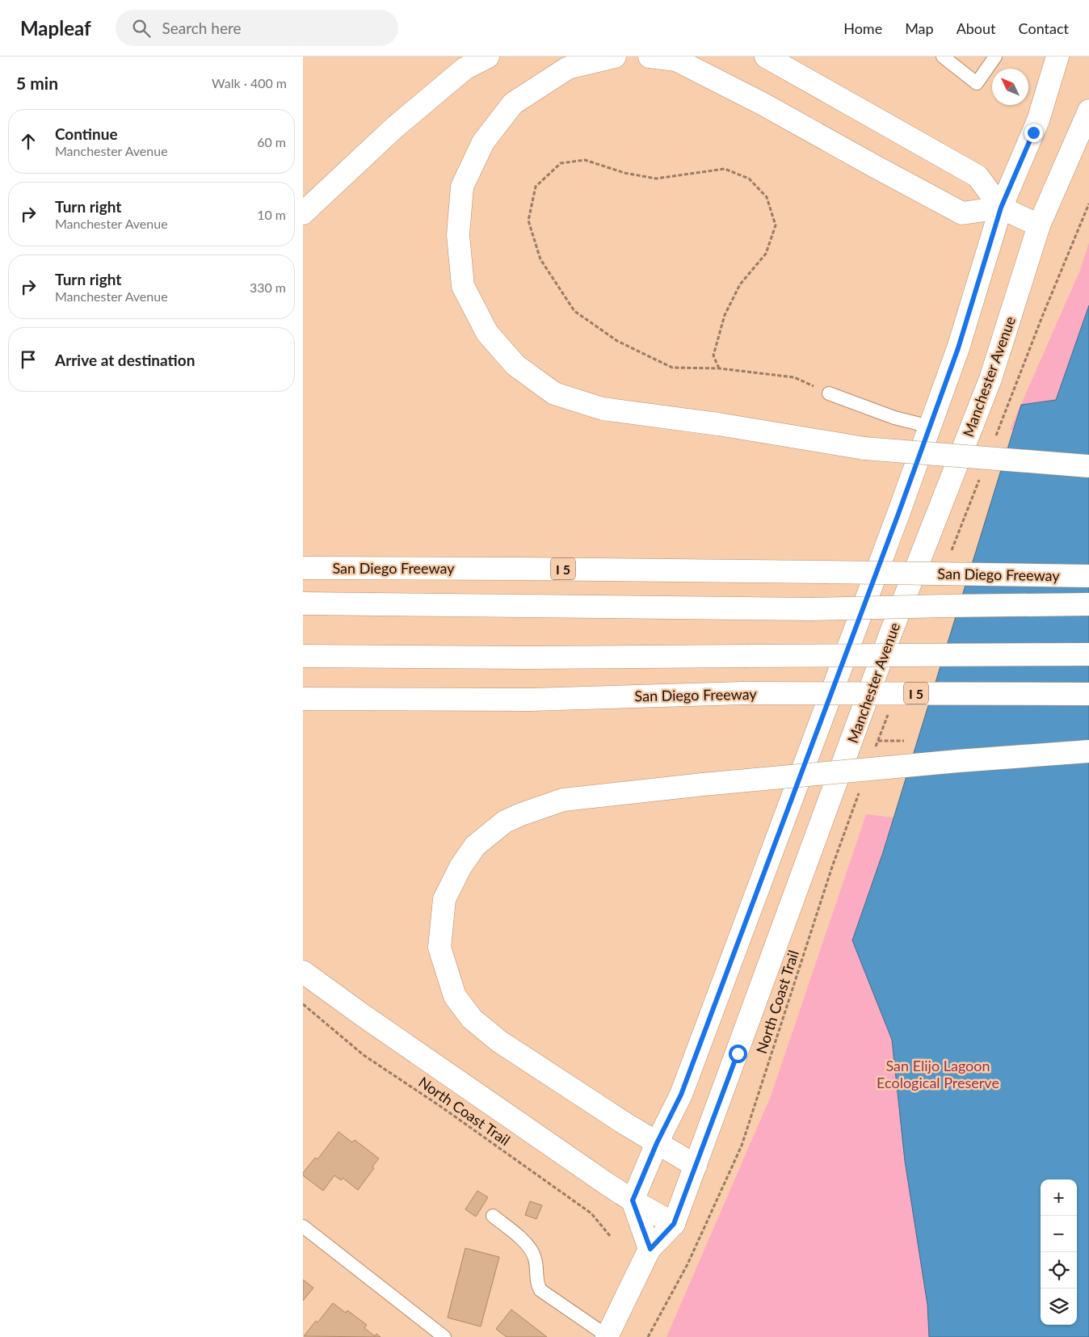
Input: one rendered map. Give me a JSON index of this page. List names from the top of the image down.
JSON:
{
  "streets": {
    "main road": ["Manchester Avenue", "San Diego Freeway", "I 5"],
    "path": ["North Coast Trail"]
  },
  "parks": ["San Elijo Lagoon Ecological Preserve"],
  "north": "top left",
  "page": {
    "header": "Mapleaf",
    "search": "Search here",
    "nav": [
      "Home",
      "Map",
      "About",
      "Contact"
    ],
    "heading": ["5 min", "Walk · 400 m"],
    "list": [
      ["Continue", "Manchester Avenue", "60 m"],
      ["Turn right", "Manchester Avenue", "10 m"],
      ["Turn right", "Manchester Avenue", "330 m"],
      "Arrive at destination"
    ],
    "map_buttons": ["+", "−"]
  }
}
